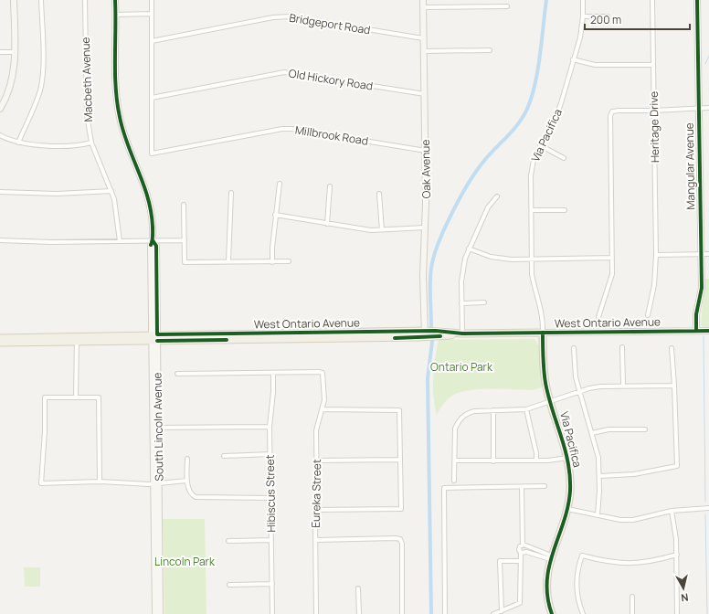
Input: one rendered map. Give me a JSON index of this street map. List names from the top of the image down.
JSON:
{
  "streets": {
    "main road": [
      "Via Pacifica",
      "Mangular Avenue",
      "Oak Avenue",
      "West Ontario Avenue",
      "South Lincoln Avenue"
    ],
    "street": [
      "Bridgeport Road",
      "Macbeth Avenue",
      "Old Hickory Road",
      "Heritage Drive",
      "Millbrook Road",
      "Hibiscus Street",
      "Eureka Street"
    ]
  },
  "crossings": [
    ["Bridgeport Road", "Oak Avenue"],
    ["Old Hickory Road", "Millbrook Road"],
    ["Old Hickory Road", "Oak Avenue"],
    ["Millbrook Road", "Oak Avenue"],
    ["Via Pacifica", "West Ontario Avenue"],
    ["Mangular Avenue", "West Ontario Avenue"],
    ["Oak Avenue", "West Ontario Avenue"],
    ["West Ontario Avenue", "South Lincoln Avenue"],
    ["Hibiscus Street", "Eureka Street"]
  ],
  "parks": ["Ontario Park", "Lincoln Park"],
  "scale_bar": "200 m",
  "north": "bottom"
}
